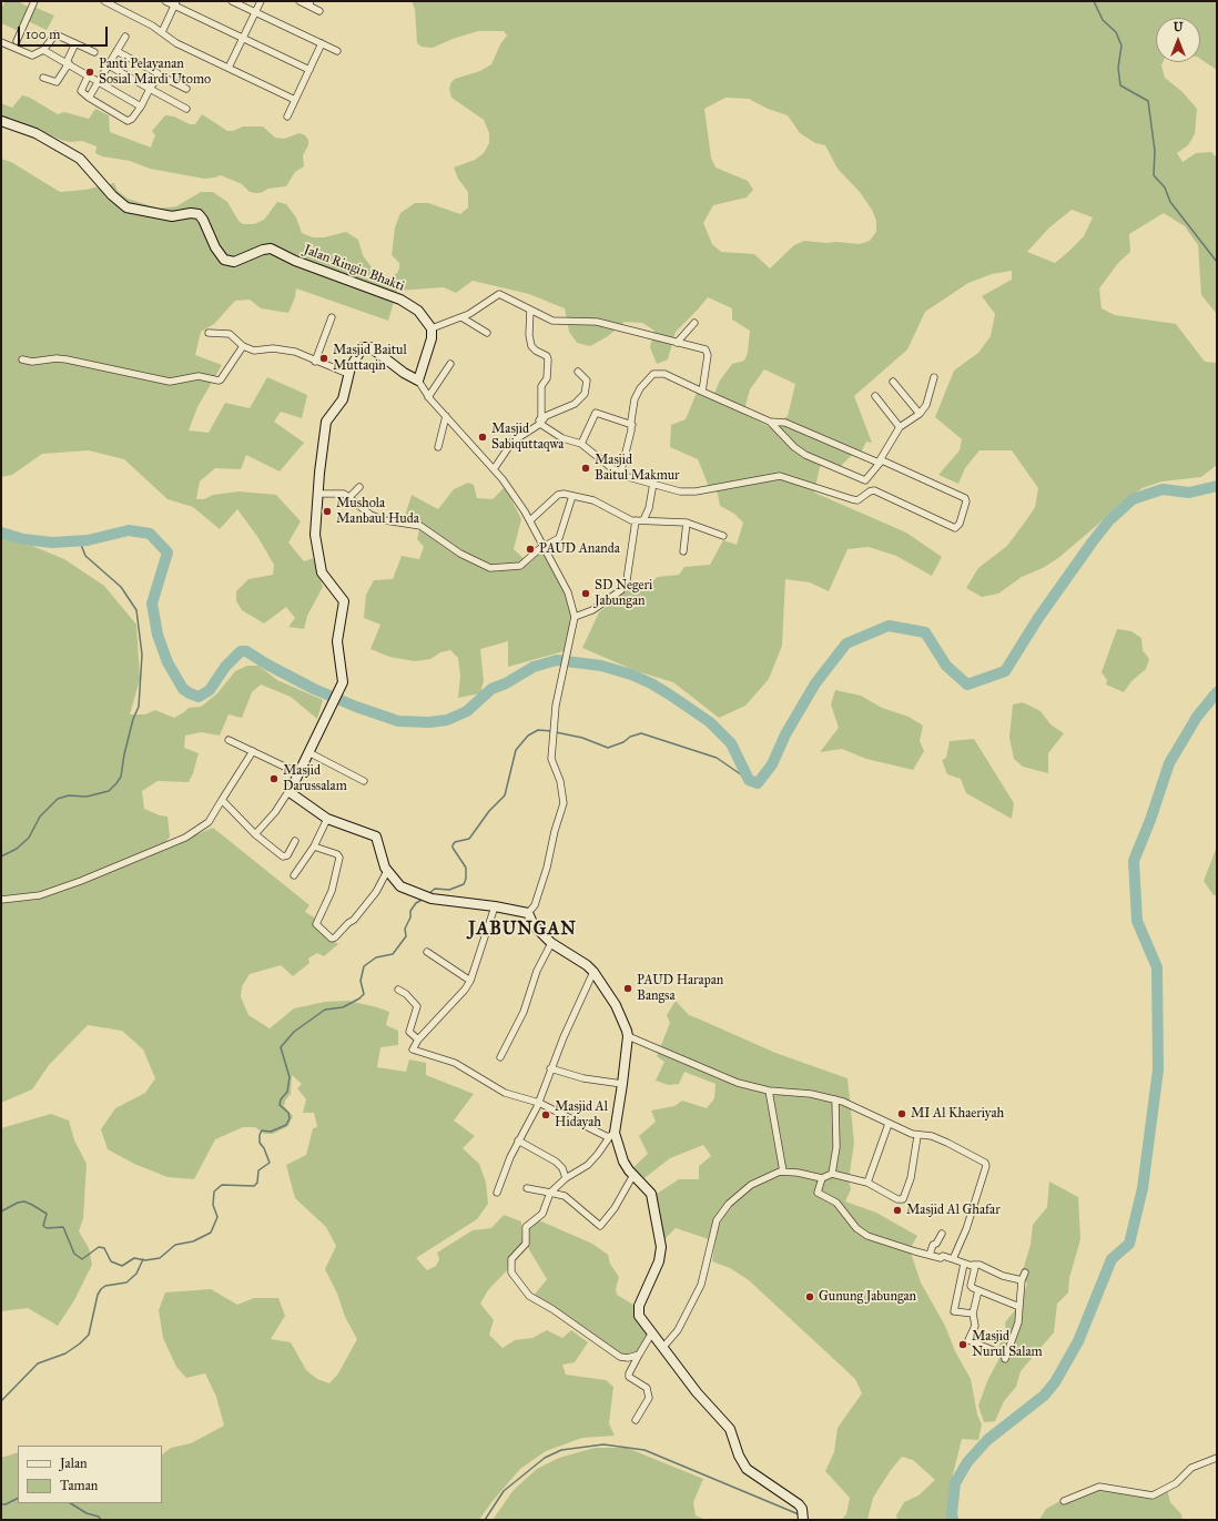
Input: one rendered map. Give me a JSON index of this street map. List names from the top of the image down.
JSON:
{
  "streets": {
    "street": ["Jalan Ringin Bhakti"]
  },
  "districts": ["JABUNGAN"],
  "places": [
    "Panti Pelayanan Sosial Mardi Utomo",
    "Masjid Baitul Muttaqin",
    "Masjid Sabiquttaqwa",
    "Masjid Baitul Makmur",
    "Mushola Manbaul Huda",
    "PAUD Ananda",
    "SD Negeri Jabungan",
    "Masjid Darussalam",
    "PAUD Harapan Bangsa",
    "MI Al Khaeriyah",
    "Masjid Al Hidayah",
    "Masjid Al Ghafar",
    "Gunung Jabungan",
    "Masjid Nurul Salam"
  ],
  "legend": ["Jalan", "Taman"],
  "scale_bar": "100 m",
  "north": "top"
}
